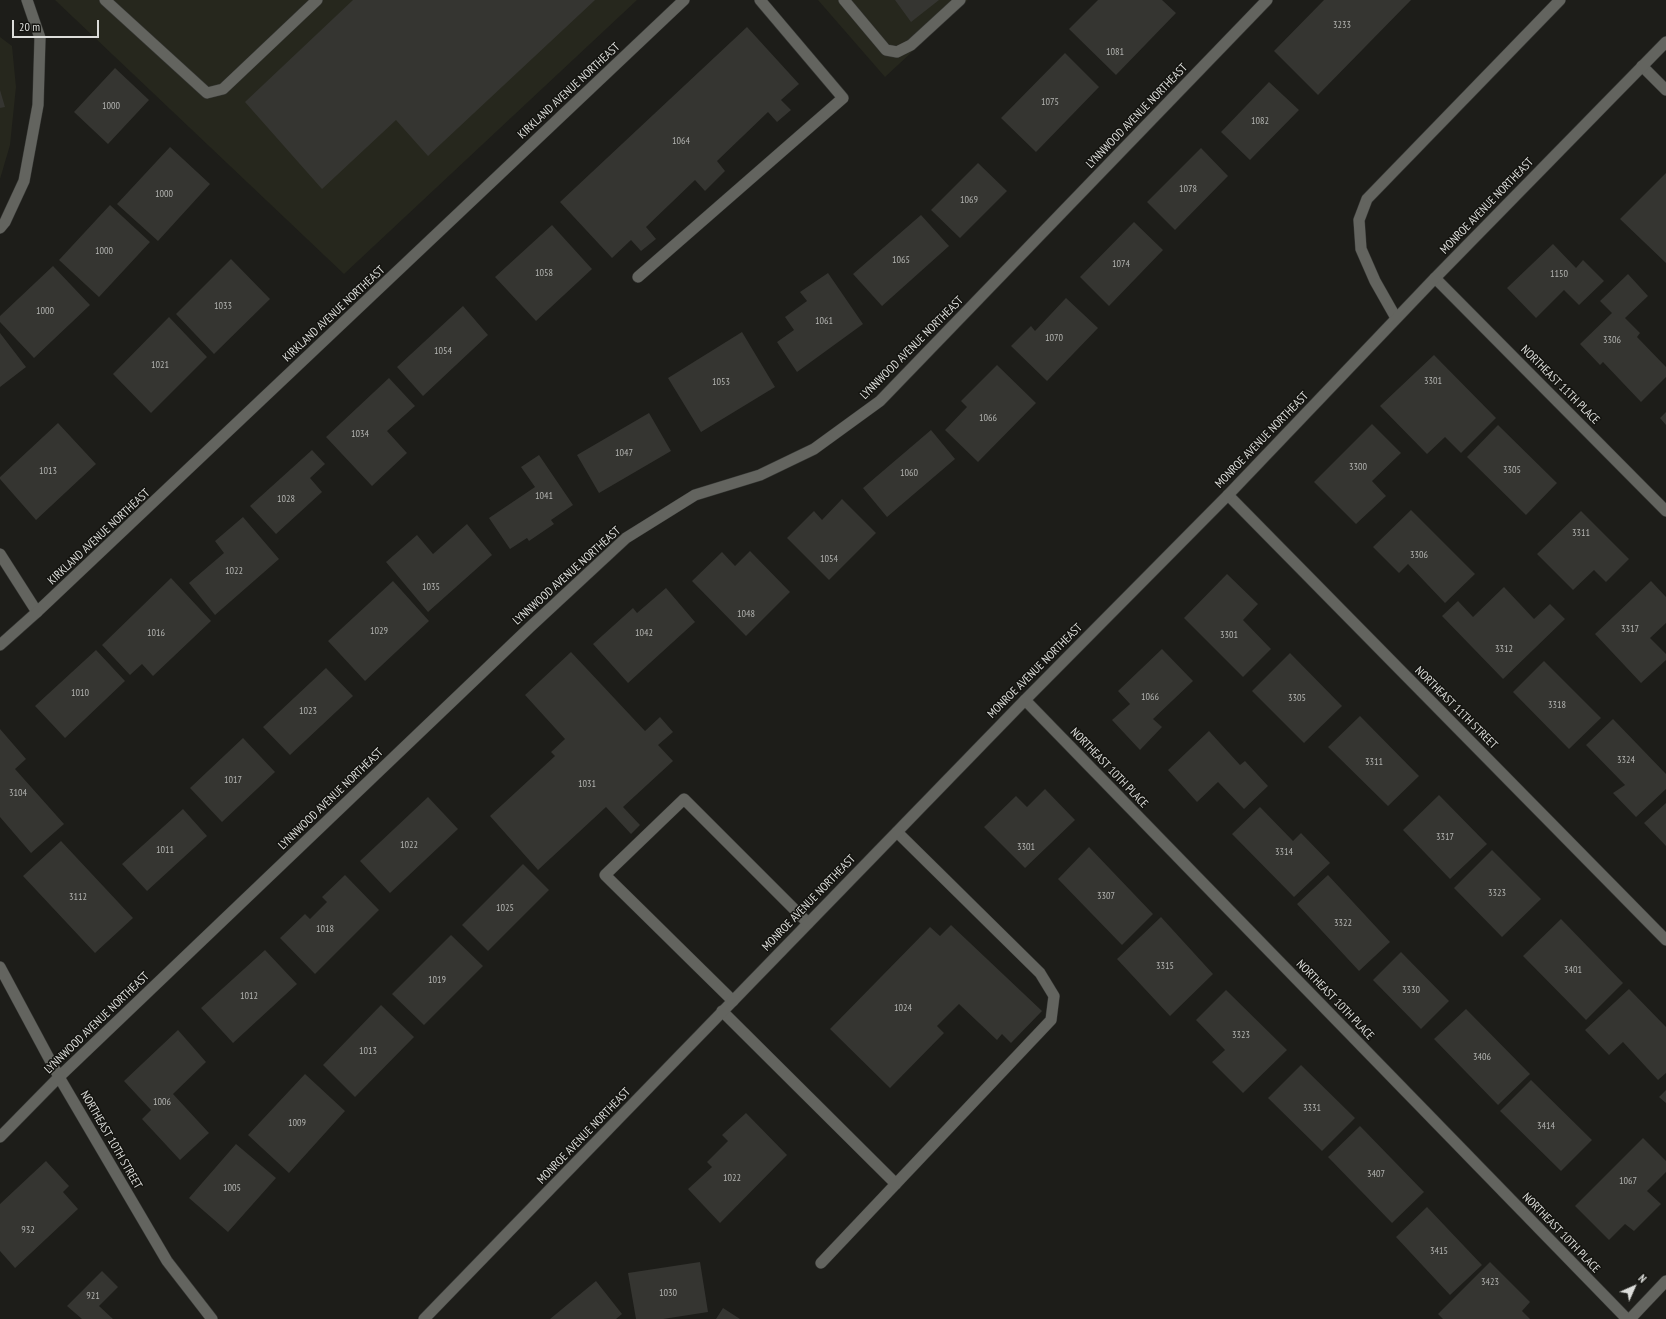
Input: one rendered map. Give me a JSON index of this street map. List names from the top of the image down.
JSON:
{
  "streets": {
    "street": [
      "KIRKLAND AVENUE NORTHEAST",
      "LYNNWOOD AVENUE NORTHEAST",
      "MONROE AVENUE NORTHEAST",
      "NORTHEAST 11TH PLACE",
      "NORTHEAST 11TH STREET",
      "NORTHEAST 10TH PLACE",
      "NORTHEAST 10TH STREET"
    ]
  },
  "crossings": [
    ["LYNNWOOD AVENUE NORTHEAST", "NORTHEAST 10TH STREET"],
    ["MONROE AVENUE NORTHEAST", "NORTHEAST 11TH PLACE"],
    ["MONROE AVENUE NORTHEAST", "NORTHEAST 11TH STREET"],
    ["MONROE AVENUE NORTHEAST", "NORTHEAST 10TH PLACE"]
  ],
  "house_numbers": [
    "3233",
    "1081",
    "1075",
    "1000",
    "1082",
    "1064",
    "1078",
    "1000",
    "1069",
    "1000",
    "1065",
    "1074",
    "1058",
    "1150",
    "1033",
    "1000",
    "1061",
    "1070",
    "3306",
    "1054",
    "1021",
    "3301",
    "1053",
    "1066",
    "1034",
    "1047",
    "3300",
    "3305",
    "1013",
    "1060",
    "1041",
    "1028",
    "3311",
    "3306",
    "1054",
    "1022",
    "1035",
    "1048",
    "3317",
    "1029",
    "1016",
    "1042",
    "3301",
    "3312",
    "1010",
    "1066",
    "3305",
    "3318",
    "1023",
    "3324",
    "3311",
    "1017",
    "1031",
    "3104",
    "3317",
    "1022",
    "3301",
    "1011",
    "3314",
    "3323",
    "3307",
    "3112",
    "1025",
    "3322",
    "1018",
    "3315",
    "3401",
    "1019",
    "3330",
    "1012",
    "1024",
    "3323",
    "1013",
    "3406",
    "1006",
    "3331",
    "1009",
    "3414",
    "3407",
    "1022",
    "1067",
    "1005",
    "932",
    "3415",
    "3423",
    "1030",
    "921"
  ],
  "scale_bar": "20 m",
  "north": "top right"
}
